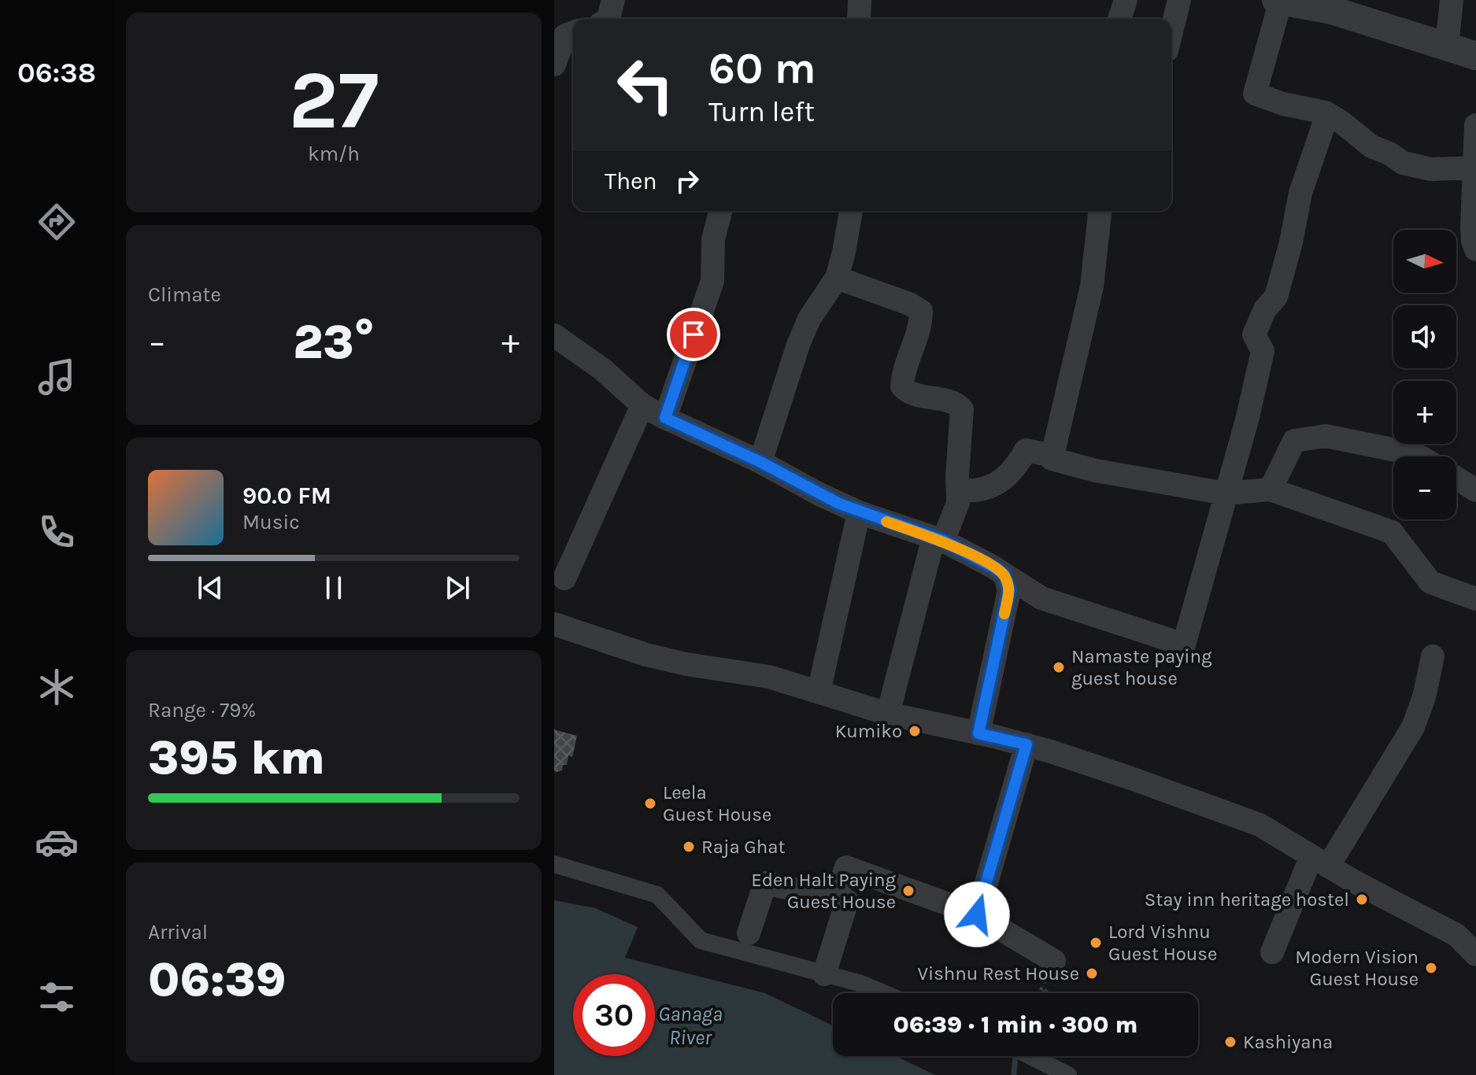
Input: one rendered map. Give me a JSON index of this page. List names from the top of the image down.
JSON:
{
  "water": ["Ganaga River"],
  "places": [
    "Namaste paying guest house",
    "Kumiko",
    "Leela Guest House",
    "Raja Ghat",
    "Eden Halt Paying Guest House",
    "Stay inn heritage hostel",
    "Lord Vishnu Guest House",
    "Modern Vision Guest House",
    "Vishnu Rest House",
    "Kashiyana"
  ],
  "north": "right",
  "page": {
    "tabs": "06:38",
    "tile": [
      ["27", "km/h"],
      "Climate",
      ["Range · 79%", "395 km"],
      ["Arrival", "06:39"]
    ],
    "turn": ["60 m", "Turn left"],
    "then": "Then",
    "map_buttons": ["+", "−"],
    "heat": ["−", "23°", "+"],
    "song": ["90.0 FM", "Music"],
    "limit": "30",
    "trip": "06:39 · 1 min · 300 m"
  }
}
